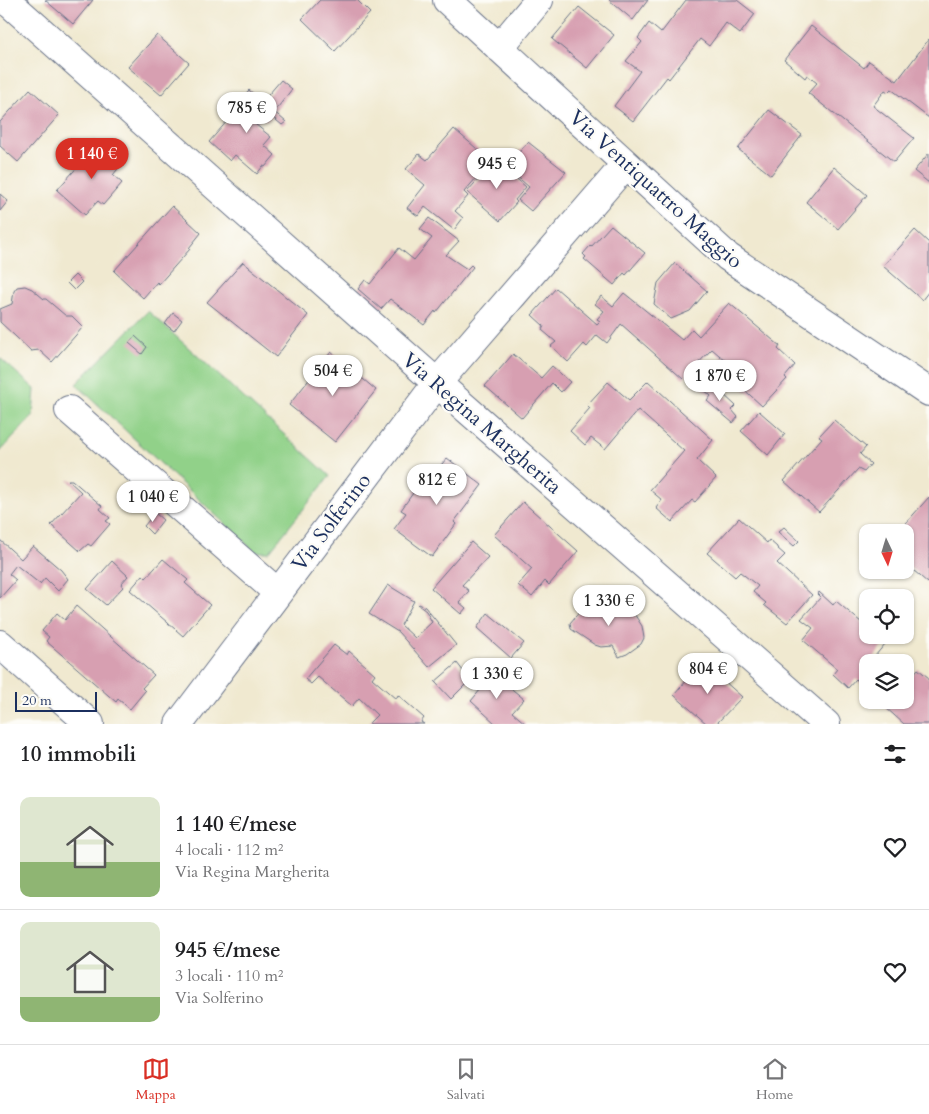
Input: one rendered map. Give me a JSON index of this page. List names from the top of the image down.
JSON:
{
  "streets": {
    "street": ["Via Ventiquattro Maggio", "Via Regina Margherita", "Via Solferino"]
  },
  "crossings": [
    ["Via Ventiquattro Maggio", "Via Solferino"],
    ["Via Regina Margherita", "Via Solferino"]
  ],
  "scale_bar": "20 m",
  "north": "bottom",
  "page": {
    "price": [
      "785 €",
      "1 140 €",
      "945 €",
      "504 €",
      "1 870 €",
      "812 €",
      "1 040 €",
      "1 330 €",
      "804 €",
      "1 330 €"
    ],
    "scale": "20 m",
    "heading": "10 immobili",
    "list": [
      {
        "name": "1 140 €/mese",
        "note": "4 locali · 112 m² · Via Regina Margherita"
      },
      {
        "name": "945 €/mese",
        "note": "3 locali · 110 m² · Via Solferino"
      }
    ],
    "tabs": ["Mappa", "Salvati", "Home"]
  }
}
